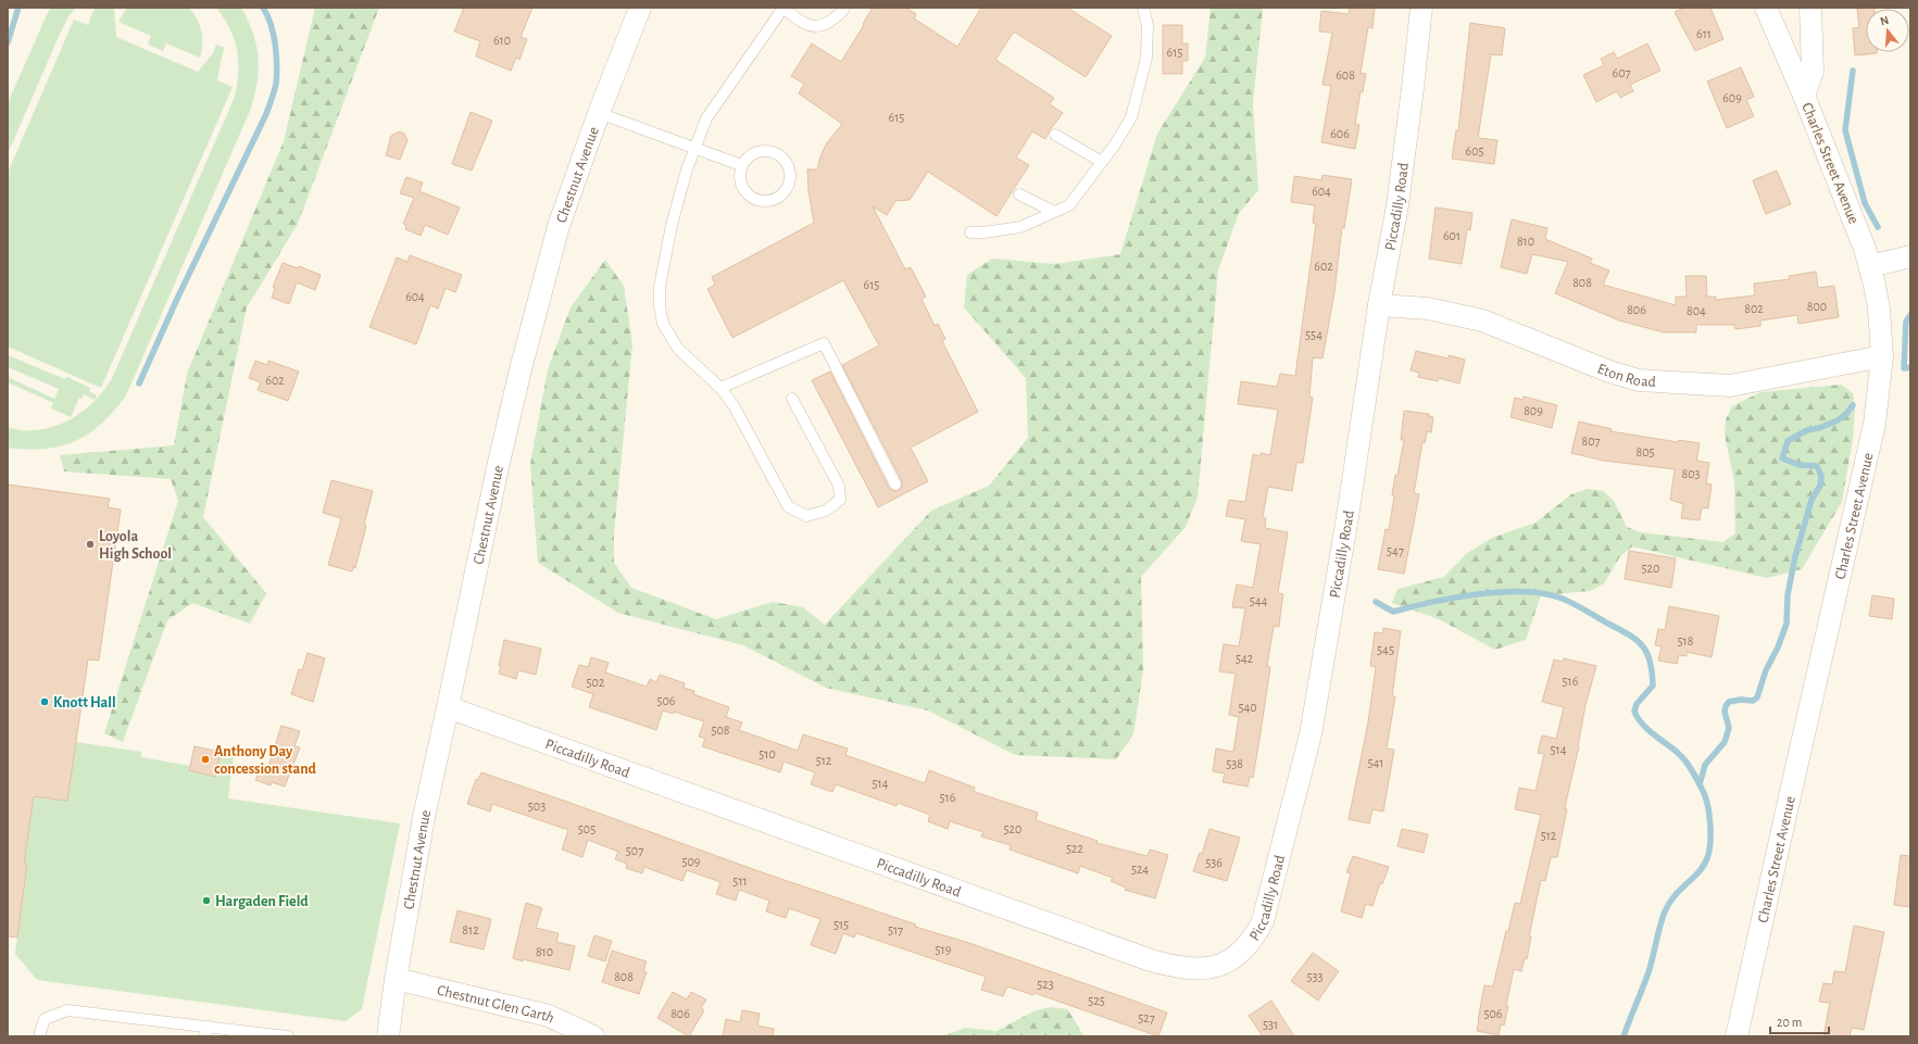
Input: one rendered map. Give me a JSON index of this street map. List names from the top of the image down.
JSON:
{
  "streets": {
    "street": [
      "Charles Street Avenue",
      "Chestnut Avenue",
      "Piccadilly Road",
      "Eton Road",
      "Chestnut Glen Garth"
    ]
  },
  "crossings": [
    ["Charles Street Avenue", "Eton Road"],
    ["Chestnut Avenue", "Piccadilly Road"],
    ["Chestnut Avenue", "Chestnut Glen Garth"],
    ["Piccadilly Road", "Eton Road"]
  ],
  "places": [
    "Loyola High School",
    "Knott Hall",
    "Anthony Day concession stand",
    "Hargaden Field"
  ],
  "house_numbers": [
    "611",
    "610",
    "615",
    "607",
    "608",
    "609",
    "615",
    "606",
    "605",
    "604",
    "601",
    "810",
    "602",
    "808",
    "615",
    "604",
    "800",
    "802",
    "806",
    "804",
    "554",
    "602",
    "809",
    "807",
    "805",
    "803",
    "547",
    "520",
    "544",
    "518",
    "545",
    "542",
    "516",
    "502",
    "506",
    "540",
    "508",
    "514",
    "510",
    "512",
    "541",
    "538",
    "514",
    "516",
    "503",
    "505",
    "520",
    "512",
    "522",
    "507",
    "509",
    "536",
    "524",
    "511",
    "515",
    "812",
    "517",
    "519",
    "810",
    "808",
    "533",
    "523",
    "525",
    "806",
    "506",
    "527",
    "531"
  ],
  "scale_bar": "20 m",
  "north": "top"
}
